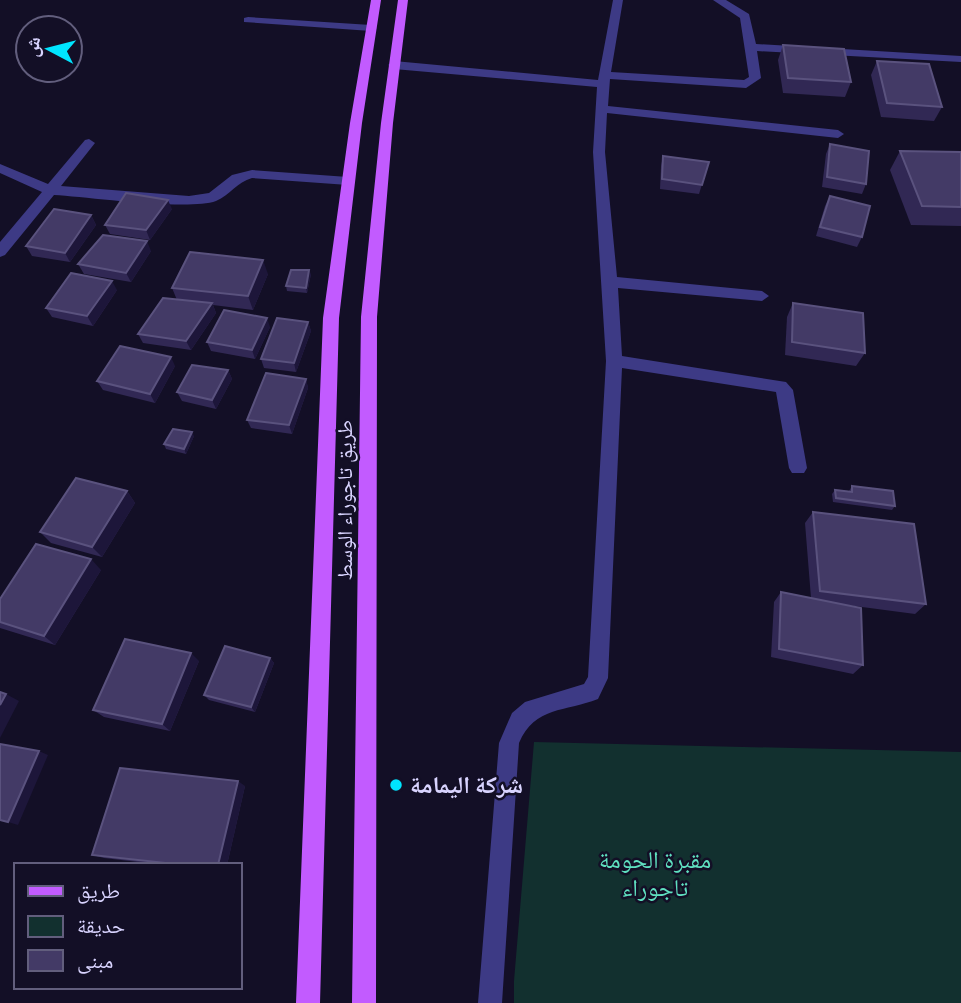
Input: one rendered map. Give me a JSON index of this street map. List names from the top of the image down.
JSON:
{
  "streets": {
    "main road": ["طريق تاجوراء الوسط"]
  },
  "parks": ["مقبرة الحومة تاجوراء"],
  "places": ["شركة اليمامة"],
  "legend": ["طريق", "حديقة", "مبنى"],
  "north": "left"
}
